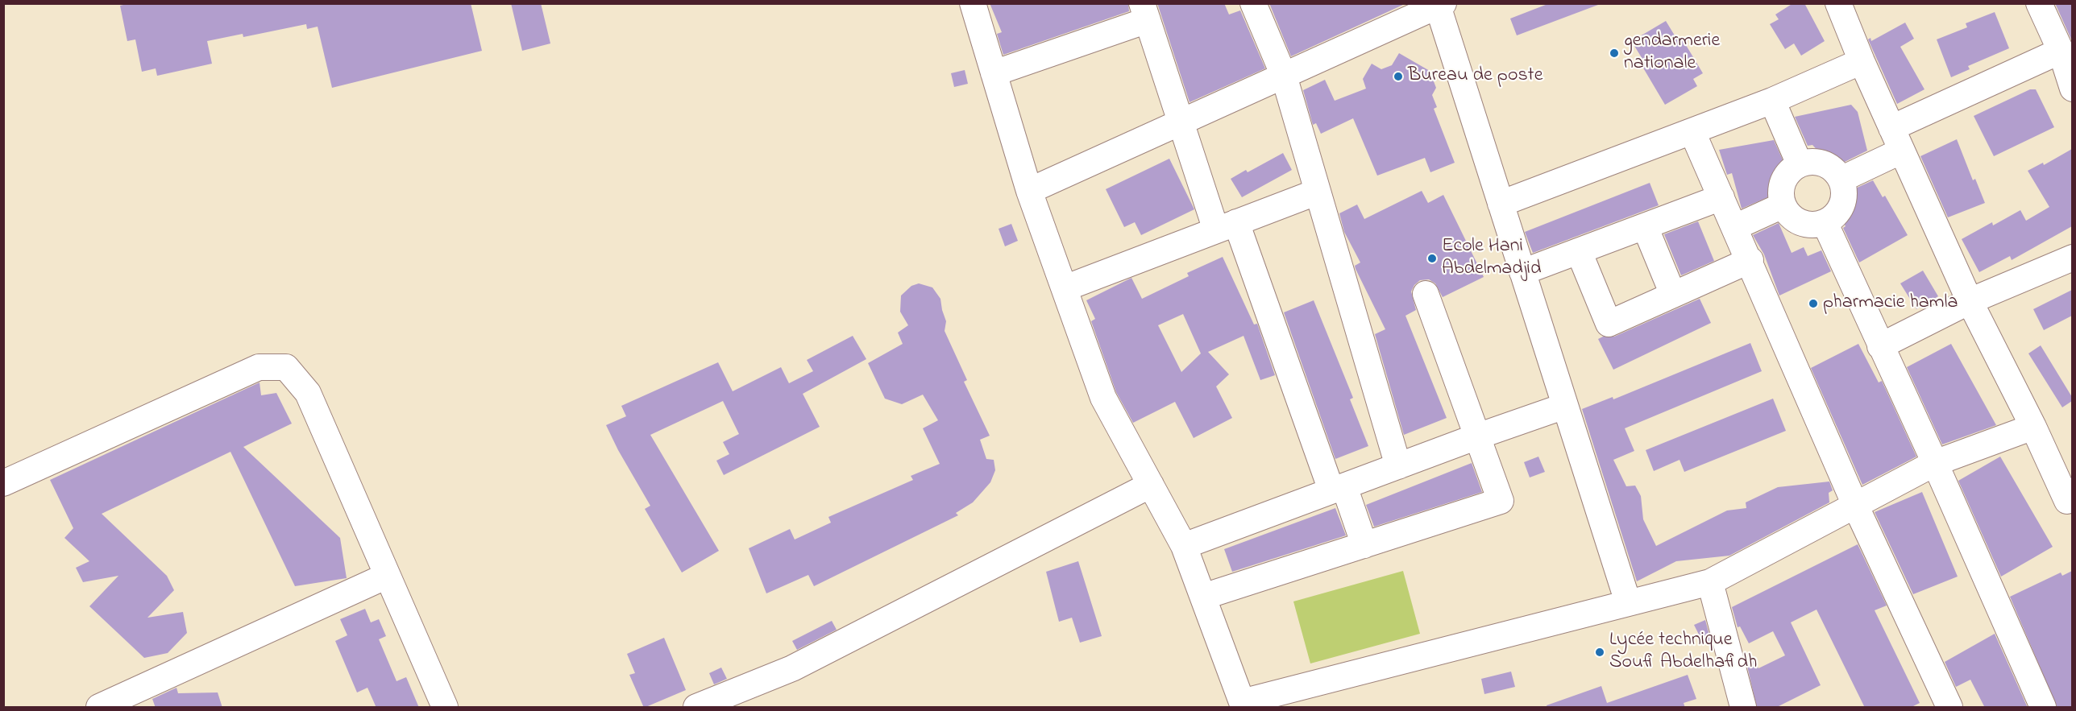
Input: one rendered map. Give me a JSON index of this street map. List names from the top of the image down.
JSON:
{
  "places": [
    "gendarmerie nationale",
    "Bureau de poste",
    "Ecole Hani Abdelmadjid",
    "pharmacie hamla",
    "Lycée technique Soufi Abdelhafidh"
  ]
}
